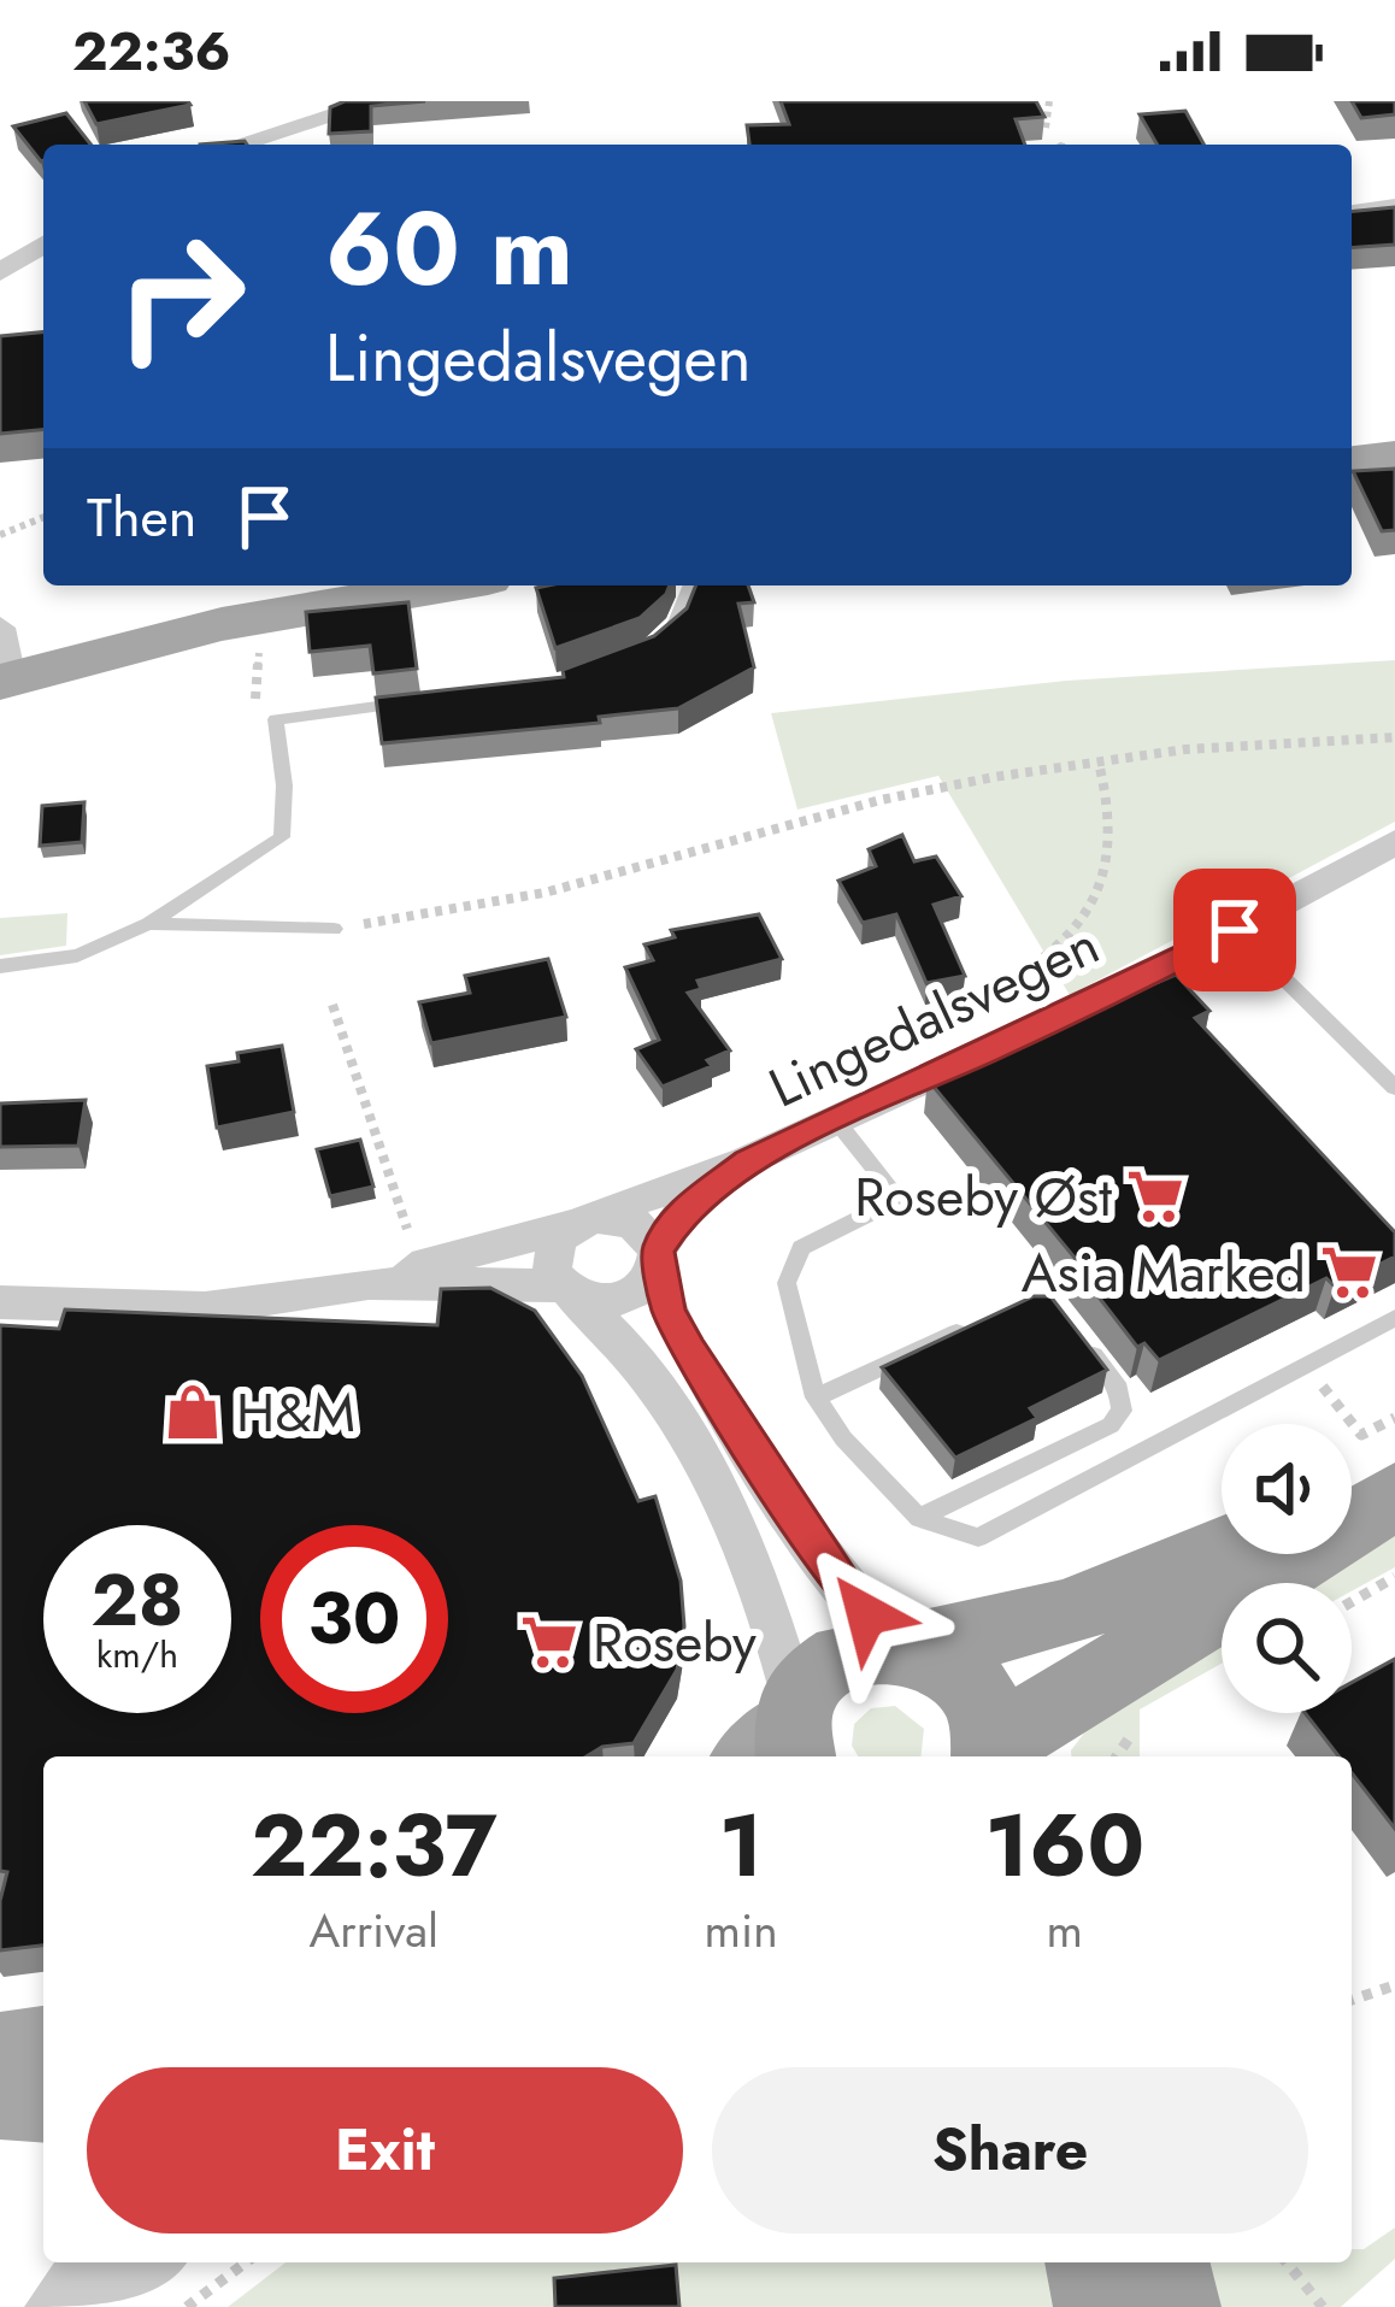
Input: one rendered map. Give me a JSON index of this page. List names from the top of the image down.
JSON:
{
  "streets": {
    "street": ["Lingedalsvegen"]
  },
  "places": {
    "supermarket": ["Roseby Øst", "Asia Marked", "Roseby"],
    "shop": ["H&M"]
  },
  "page": {
    "status": "22:36",
    "turn": ["60 m", "Lingedalsvegen"],
    "then": "Then",
    "speed": "28 km/h",
    "limit": "30",
    "eta": [
      "22:37",
      "Arrival",
      "1",
      "min",
      "160",
      "m"
    ],
    "buttons": ["Exit", "Share"]
  }
}
